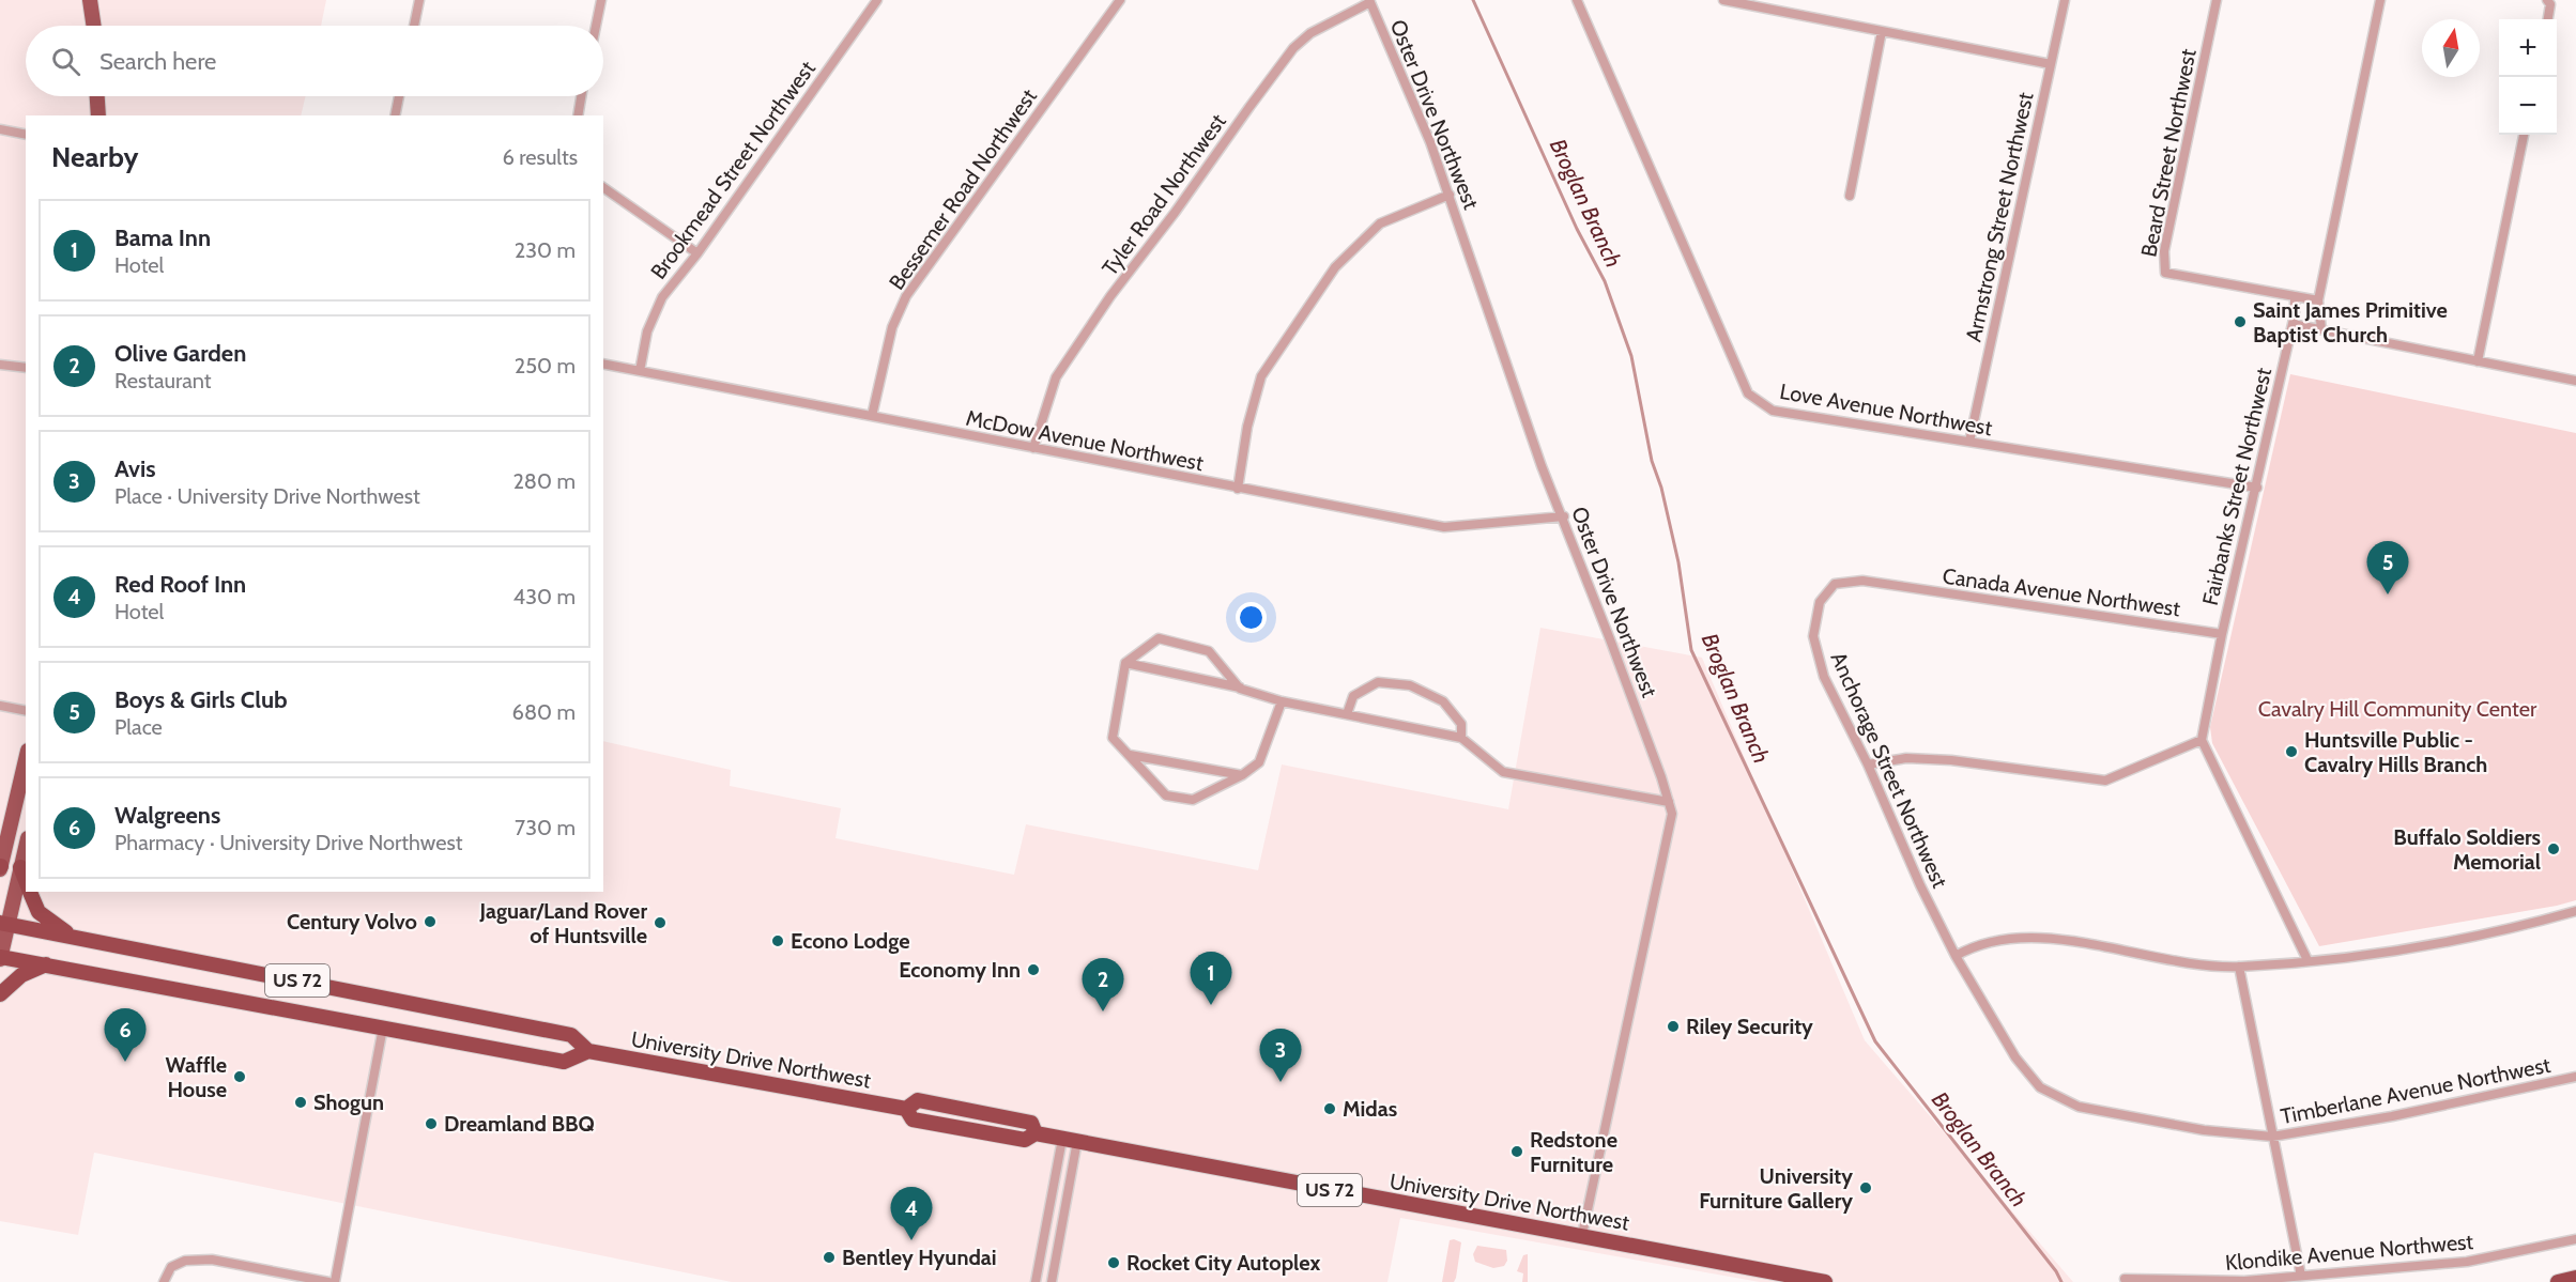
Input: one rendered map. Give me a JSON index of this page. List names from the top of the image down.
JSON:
{
  "streets": {
    "highway": ["US 72", "University Drive Northwest"],
    "street": [
      "Oster Drive Northwest",
      "Beard Street Northwest",
      "Brookmead Street Northwest",
      "Bessemer Road Northwest",
      "Tyler Road Northwest",
      "Armstrong Street Northwest",
      "Love Avenue Northwest",
      "McDow Avenue Northwest",
      "Fairbanks Street Northwest",
      "Canada Avenue Northwest",
      "Anchorage Street Northwest",
      "Timberlane Avenue Northwest",
      "Klondike Avenue Northwest"
    ]
  },
  "crossings": [
    ["Oster Drive Northwest", "Tyler Road Northwest"],
    ["Oster Drive Northwest", "McDow Avenue Northwest"],
    ["Oster Drive Northwest", "University Drive Northwest"],
    ["Beard Street Northwest", "Fairbanks Street Northwest"],
    ["Brookmead Street Northwest", "McDow Avenue Northwest"],
    ["Bessemer Road Northwest", "McDow Avenue Northwest"],
    ["Tyler Road Northwest", "McDow Avenue Northwest"],
    ["Armstrong Street Northwest", "Love Avenue Northwest"],
    ["Love Avenue Northwest", "Fairbanks Street Northwest"],
    ["Fairbanks Street Northwest", "Canada Avenue Northwest"],
    ["Canada Avenue Northwest", "Anchorage Street Northwest"],
    ["Anchorage Street Northwest", "Timberlane Avenue Northwest"]
  ],
  "water": ["Broglan Branch"],
  "parks": ["Cavalry Hill Community Center"],
  "places": [
    "Saint James Primitive Baptist Church",
    "Huntsville Public - Cavalry Hills Branch",
    "Buffalo Soldiers Memorial",
    "Century Volvo",
    "Jaguar/Land Rover of Huntsville",
    "Econo Lodge",
    "Economy Inn",
    "Riley Security",
    "Waffle House",
    "Shogun",
    "Midas",
    "Dreamland BBQ",
    "Redstone Furniture",
    "University Furniture Gallery",
    "Bentley Hyundai",
    "Rocket City Autoplex"
  ],
  "north": "top",
  "page": {
    "map_buttons": ["+", "−"],
    "search": "Search here",
    "heading": ["Nearby", "6 results"],
    "list": [
      {
        "mark": "1",
        "name": "Bama Inn",
        "note": "Hotel",
        "value": "230 m"
      },
      {
        "mark": "2",
        "name": "Olive Garden",
        "note": "Restaurant",
        "value": "250 m"
      },
      {
        "mark": "3",
        "name": "Avis",
        "note": "Place · University Drive Northwest",
        "value": "280 m"
      },
      {
        "mark": "4",
        "name": "Red Roof Inn",
        "note": "Hotel",
        "value": "430 m"
      },
      {
        "mark": "5",
        "name": "Boys & Girls Club",
        "note": "Place",
        "value": "680 m"
      },
      {
        "mark": "6",
        "name": "Walgreens",
        "note": "Pharmacy · University Drive Northwest",
        "value": "730 m"
      }
    ],
    "pins": [
      "5",
      "1",
      "2",
      "6",
      "3",
      "4"
    ]
  }
}
